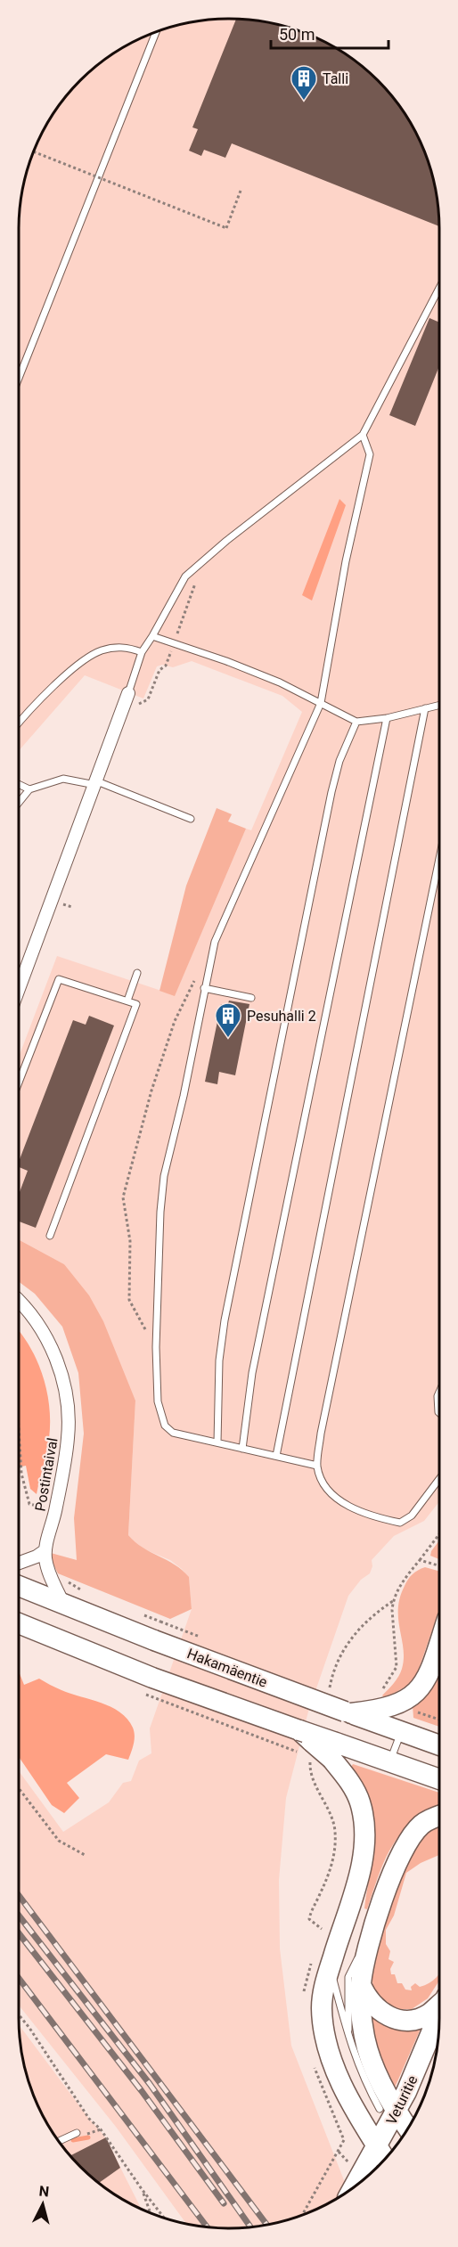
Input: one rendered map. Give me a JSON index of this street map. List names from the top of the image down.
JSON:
{
  "streets": {
    "main road": ["Hakamäentie", "Veturitie"],
    "street": ["Postintaival"]
  },
  "places": {
    "building": ["Talli", "Pesuhalli 2"]
  },
  "scale_bar": "50 m",
  "north": "top"
}
